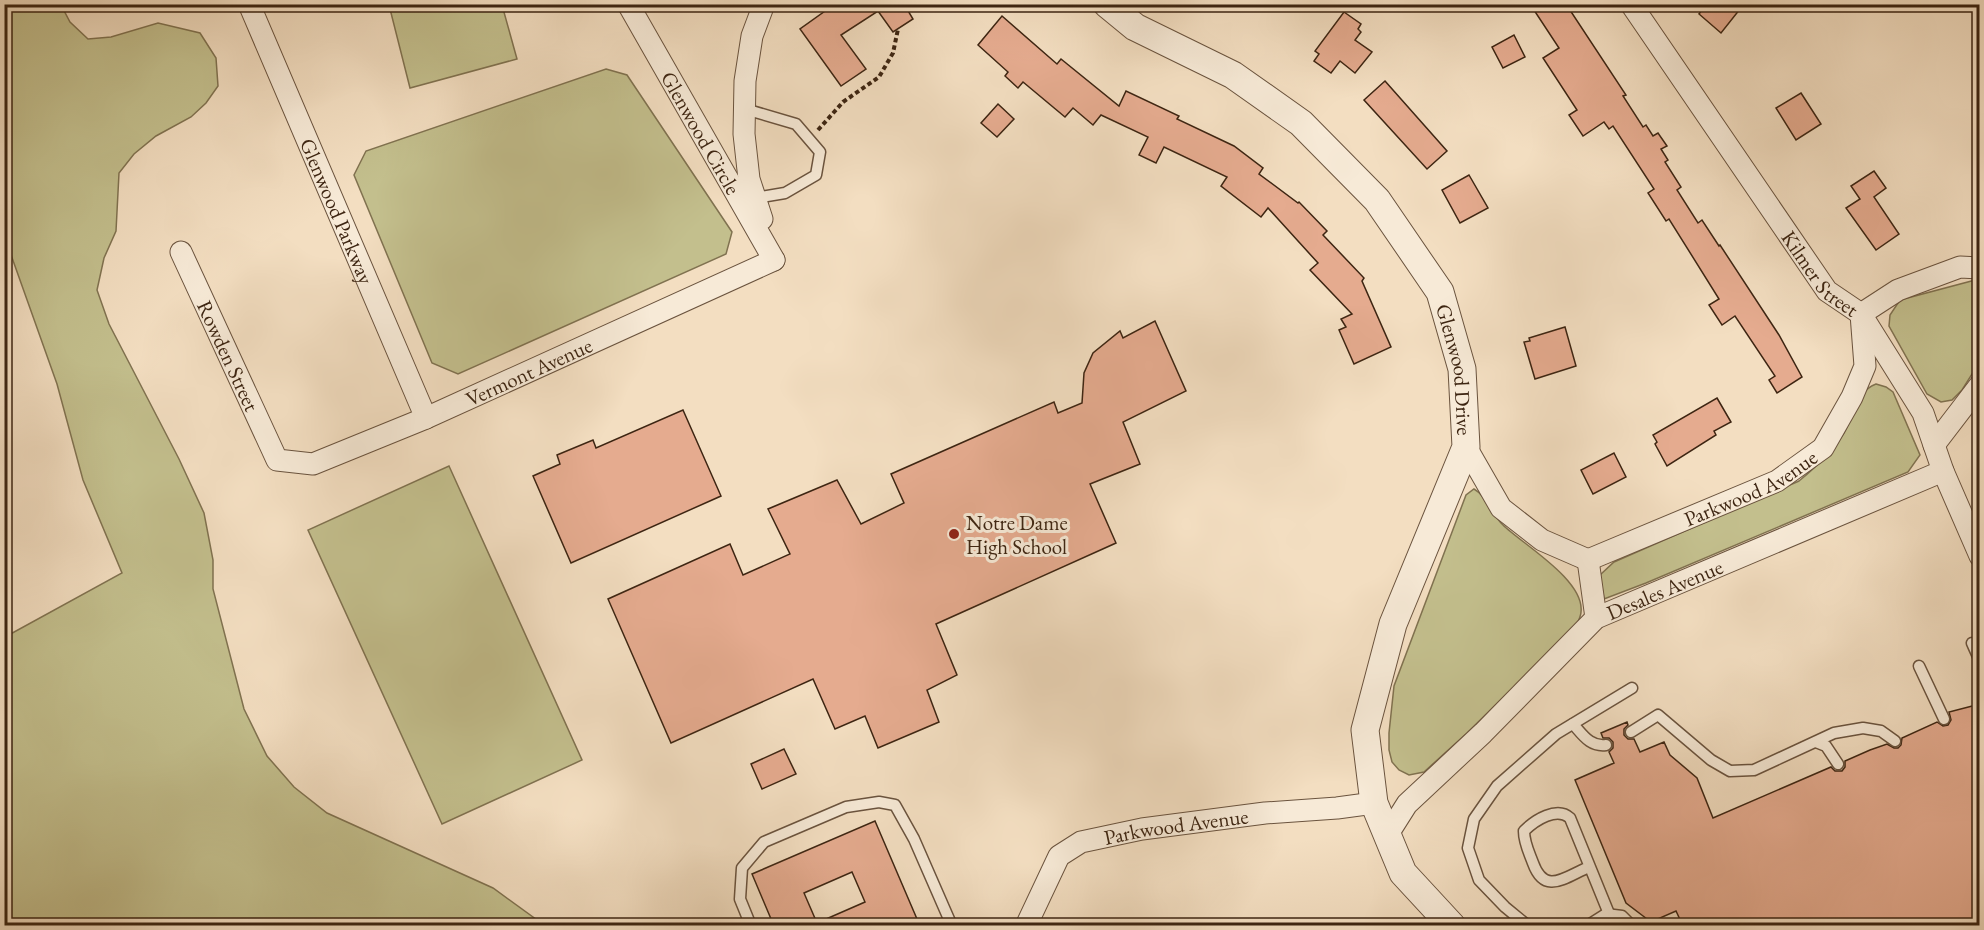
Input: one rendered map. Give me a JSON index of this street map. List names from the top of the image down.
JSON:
{
  "streets": {
    "street": [
      "Glenwood Circle",
      "Glenwood Parkway",
      "Kilmer Street",
      "Rowden Street",
      "Glenwood Drive",
      "Vermont Avenue",
      "Parkwood Avenue",
      "Desales Avenue"
    ]
  },
  "crossings": [
    ["Glenwood Circle", "Vermont Avenue"],
    ["Glenwood Parkway", "Vermont Avenue"],
    ["Kilmer Street", "Parkwood Avenue"],
    ["Kilmer Street", "Desales Avenue"],
    ["Rowden Street", "Vermont Avenue"],
    ["Glenwood Drive", "Parkwood Avenue"],
    ["Glenwood Drive", "Desales Avenue"]
  ],
  "places": ["Notre Dame High School"]
}
